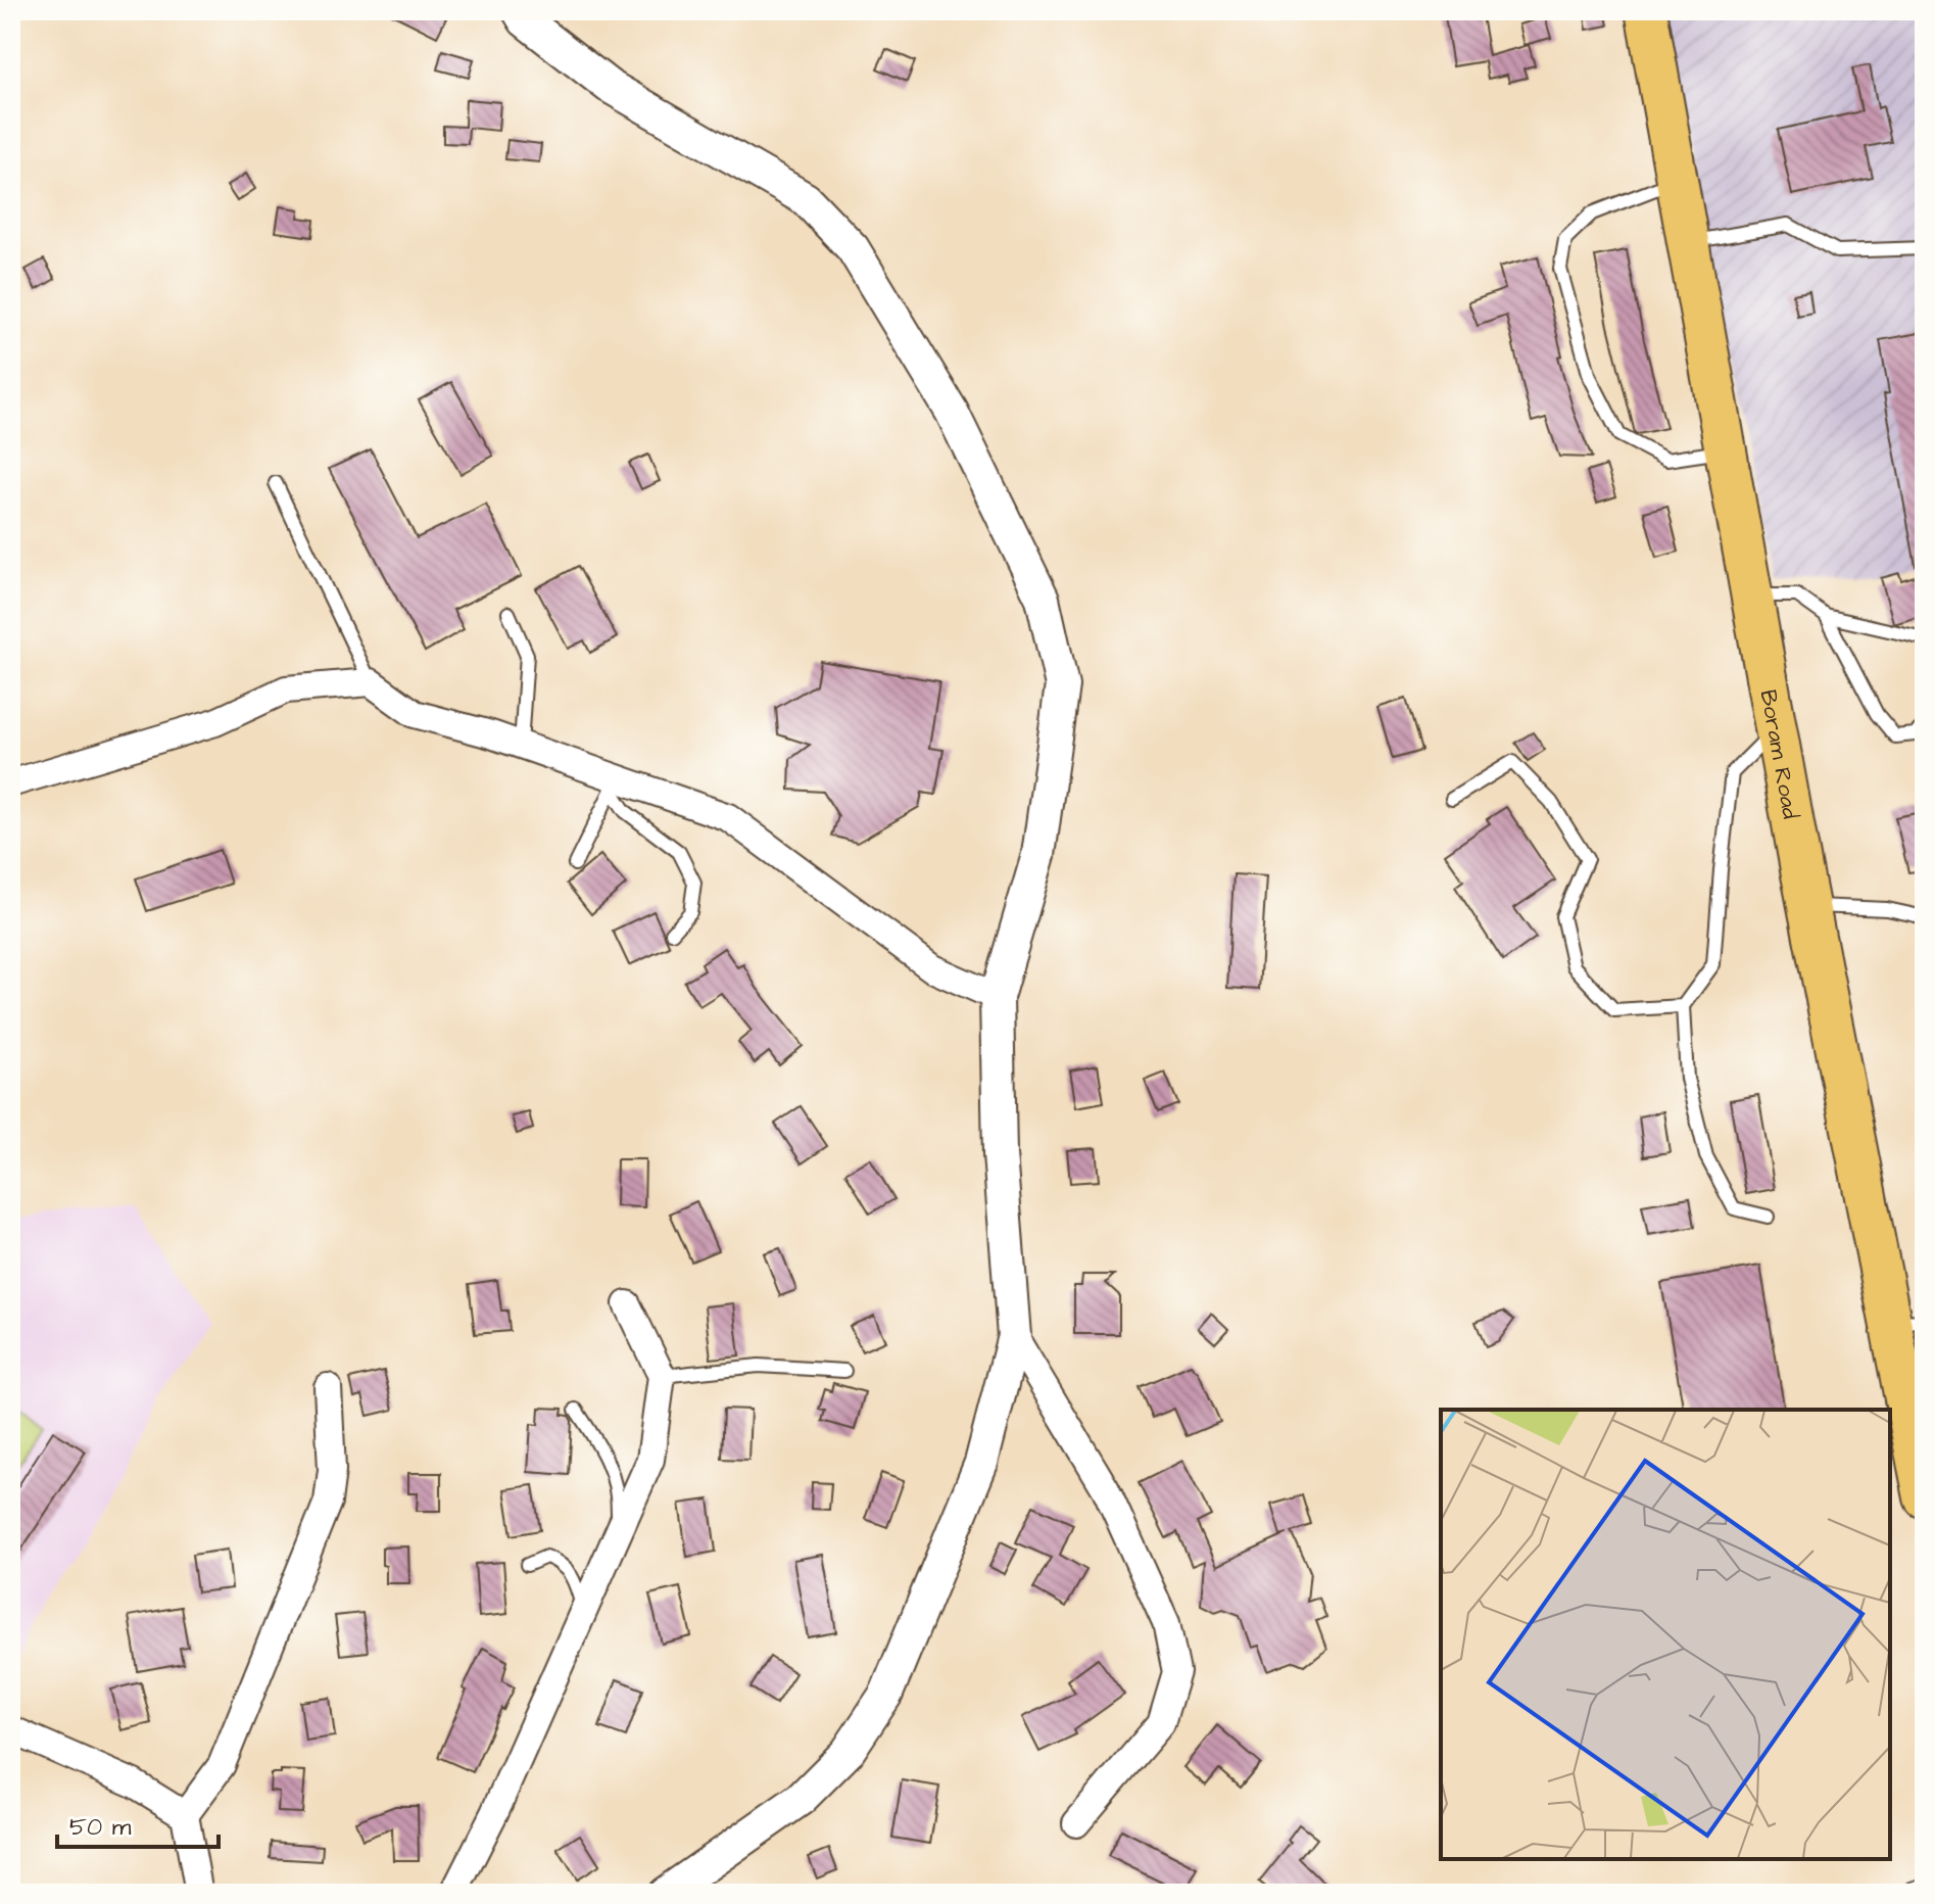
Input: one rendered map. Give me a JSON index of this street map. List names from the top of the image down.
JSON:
{
  "streets": {
    "main road": ["Boram Road"]
  },
  "scale_bar": "50 m"
}
